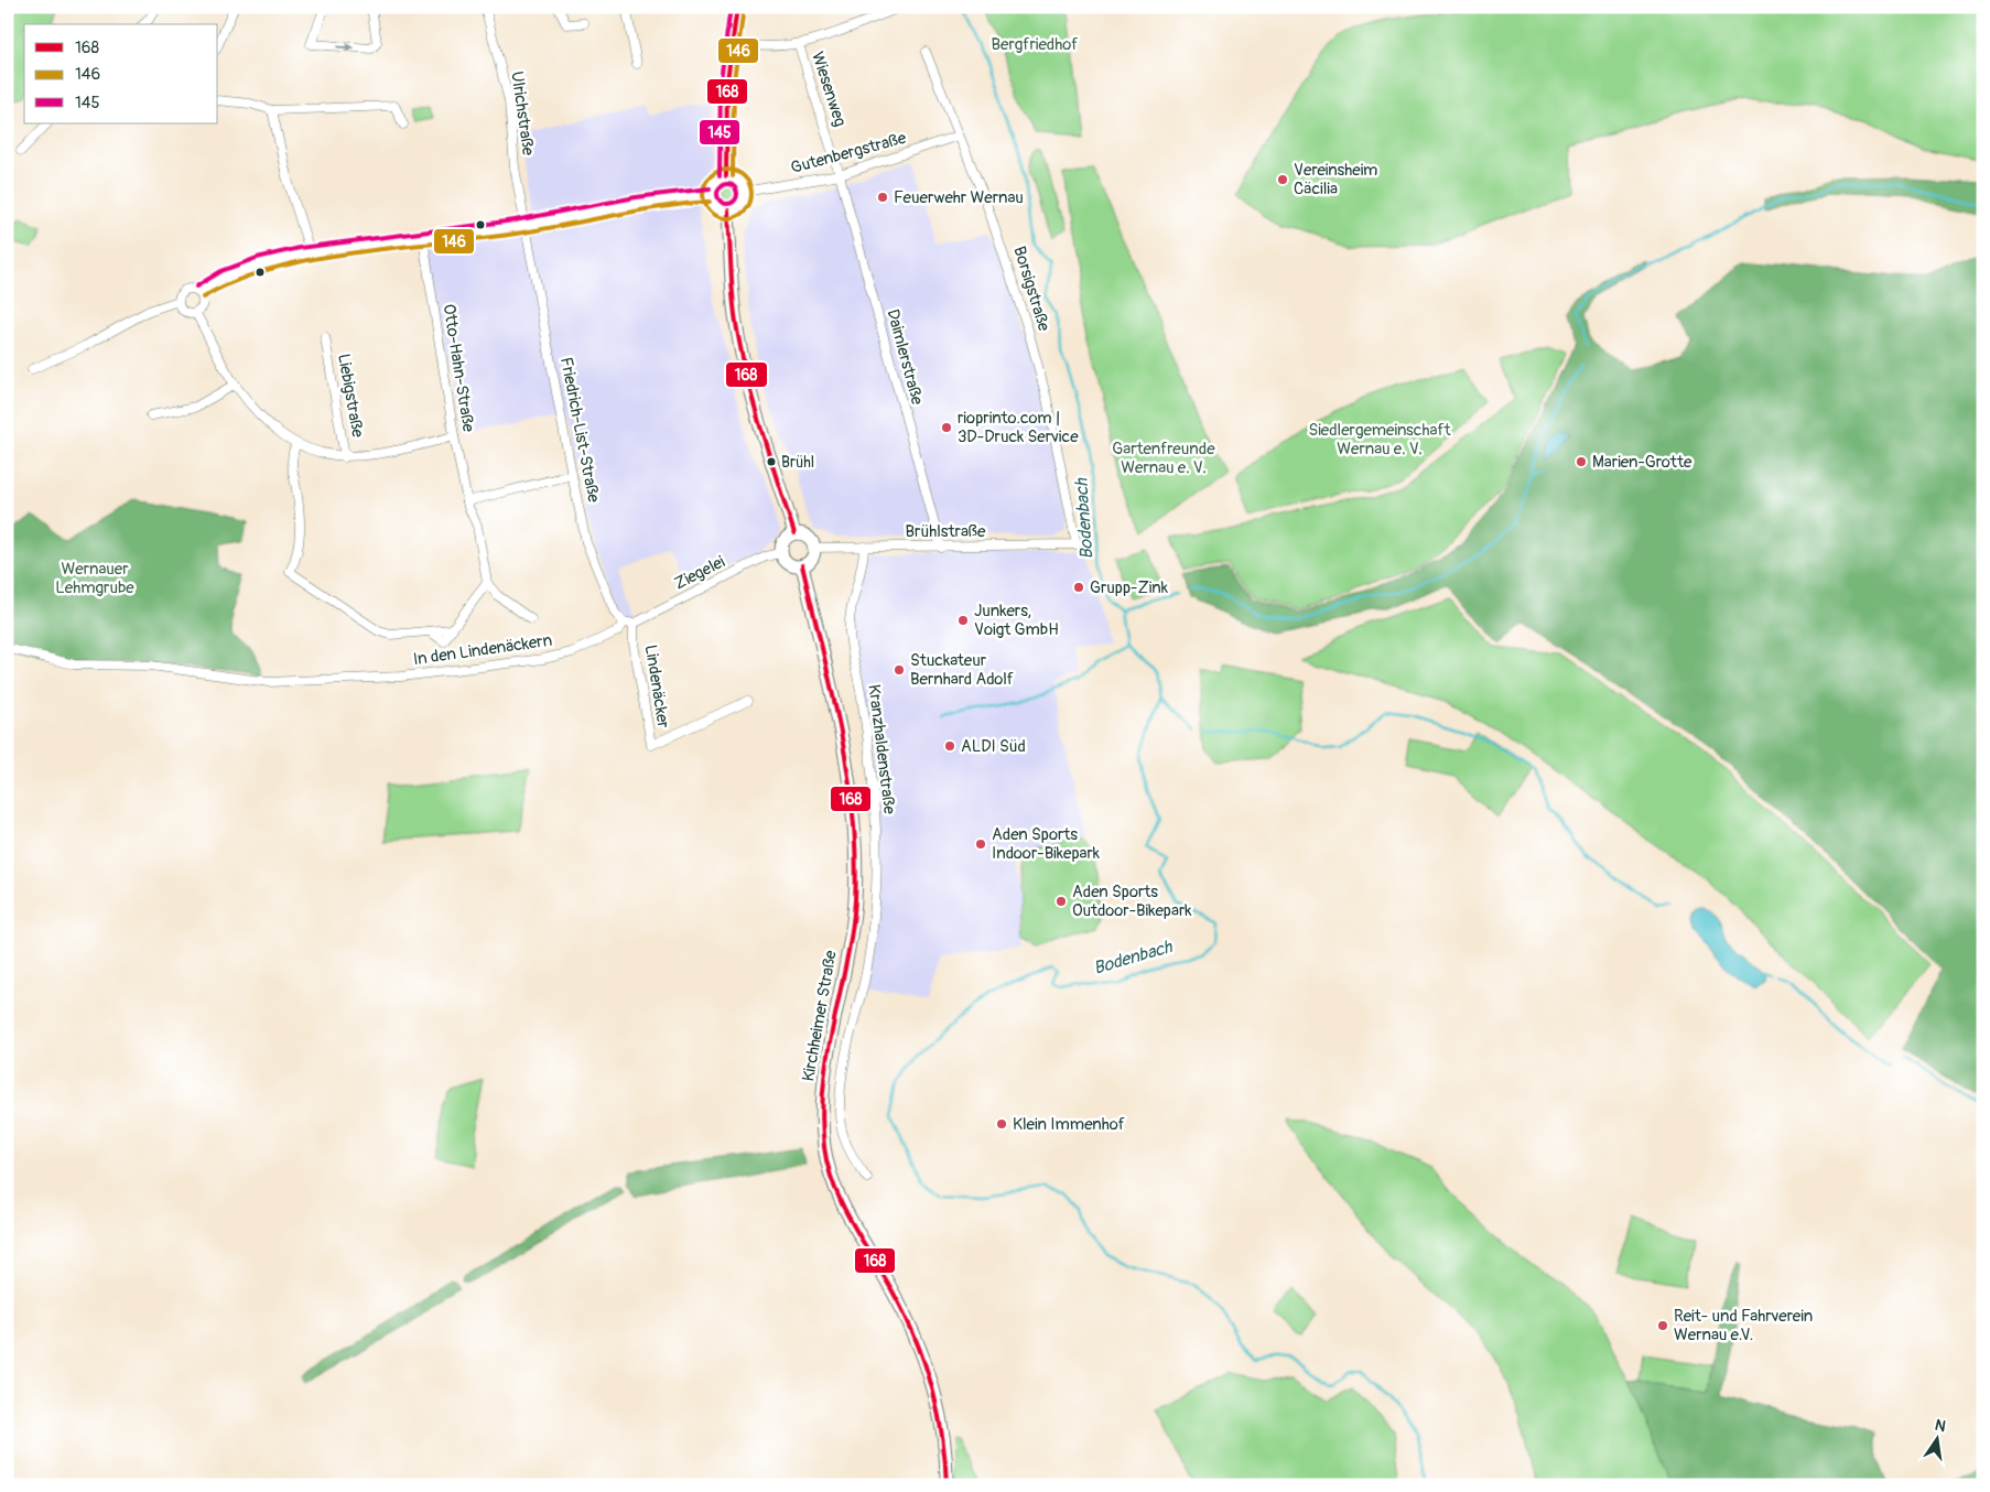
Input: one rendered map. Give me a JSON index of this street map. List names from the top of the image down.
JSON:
{
  "streets": {
    "main road": ["Kirchheimer Straße"],
    "street": [
      "Wiesenweg",
      "Ulrichstraße",
      "Gutenbergstraße",
      "Borsigstraße",
      "Daimlerstraße",
      "Otto-Hahn-Straße",
      "Liebigstraße",
      "Friedrich-List-Straße",
      "Brühlstraße",
      "Ziegelei",
      "In den Lindenäckern",
      "Lindenäcker",
      "Kranzhaldenstraße"
    ]
  },
  "crossings": [
    ["Wiesenweg", "Gutenbergstraße"],
    ["Wiesenweg", "Daimlerstraße"],
    ["Ulrichstraße", "Friedrich-List-Straße"],
    ["Gutenbergstraße", "Borsigstraße"],
    ["Gutenbergstraße", "Daimlerstraße"],
    ["Borsigstraße", "Brühlstraße"],
    ["Daimlerstraße", "Brühlstraße"],
    ["Friedrich-List-Straße", "Ziegelei"],
    ["Friedrich-List-Straße", "In den Lindenäckern"],
    ["Friedrich-List-Straße", "Lindenäcker"],
    ["Brühlstraße", "Ziegelei"],
    ["Brühlstraße", "Kranzhaldenstraße"],
    ["Brühlstraße", "Kirchheimer Straße"],
    ["Ziegelei", "In den Lindenäckern"],
    ["Ziegelei", "Lindenäcker"],
    ["Ziegelei", "Kirchheimer Straße"],
    ["In den Lindenäckern", "Lindenäcker"]
  ],
  "water": ["Bodenbach"],
  "parks": [
    "Bergfriedhof",
    "Siedlergemeinschaft Wernau e. V.",
    "Gartenfreunde Wernau e. V.",
    "Wernauer Lehmgrube"
  ],
  "places": [
    "Vereinsheim Cäcilia",
    "Feuerwehr Wernau",
    "rioprinto.com | 3D-Druck Service",
    "Brühl",
    "Marien-Grotte",
    "Grupp-Zink",
    "Junkers, Voigt GmbH",
    "Stuckateur Bernhard Adolf",
    "ALDI Süd",
    "Aden Sports Indoor-Bikepark",
    "Aden Sports Outdoor-Bikepark",
    "Klein Immenhof",
    "Reit- und Fahrverein Wernau e.V."
  ],
  "lines": ["transit line 168", "transit line 145", "transit line 146"],
  "legend": ["168", "146", "145"],
  "north": "top"
}
